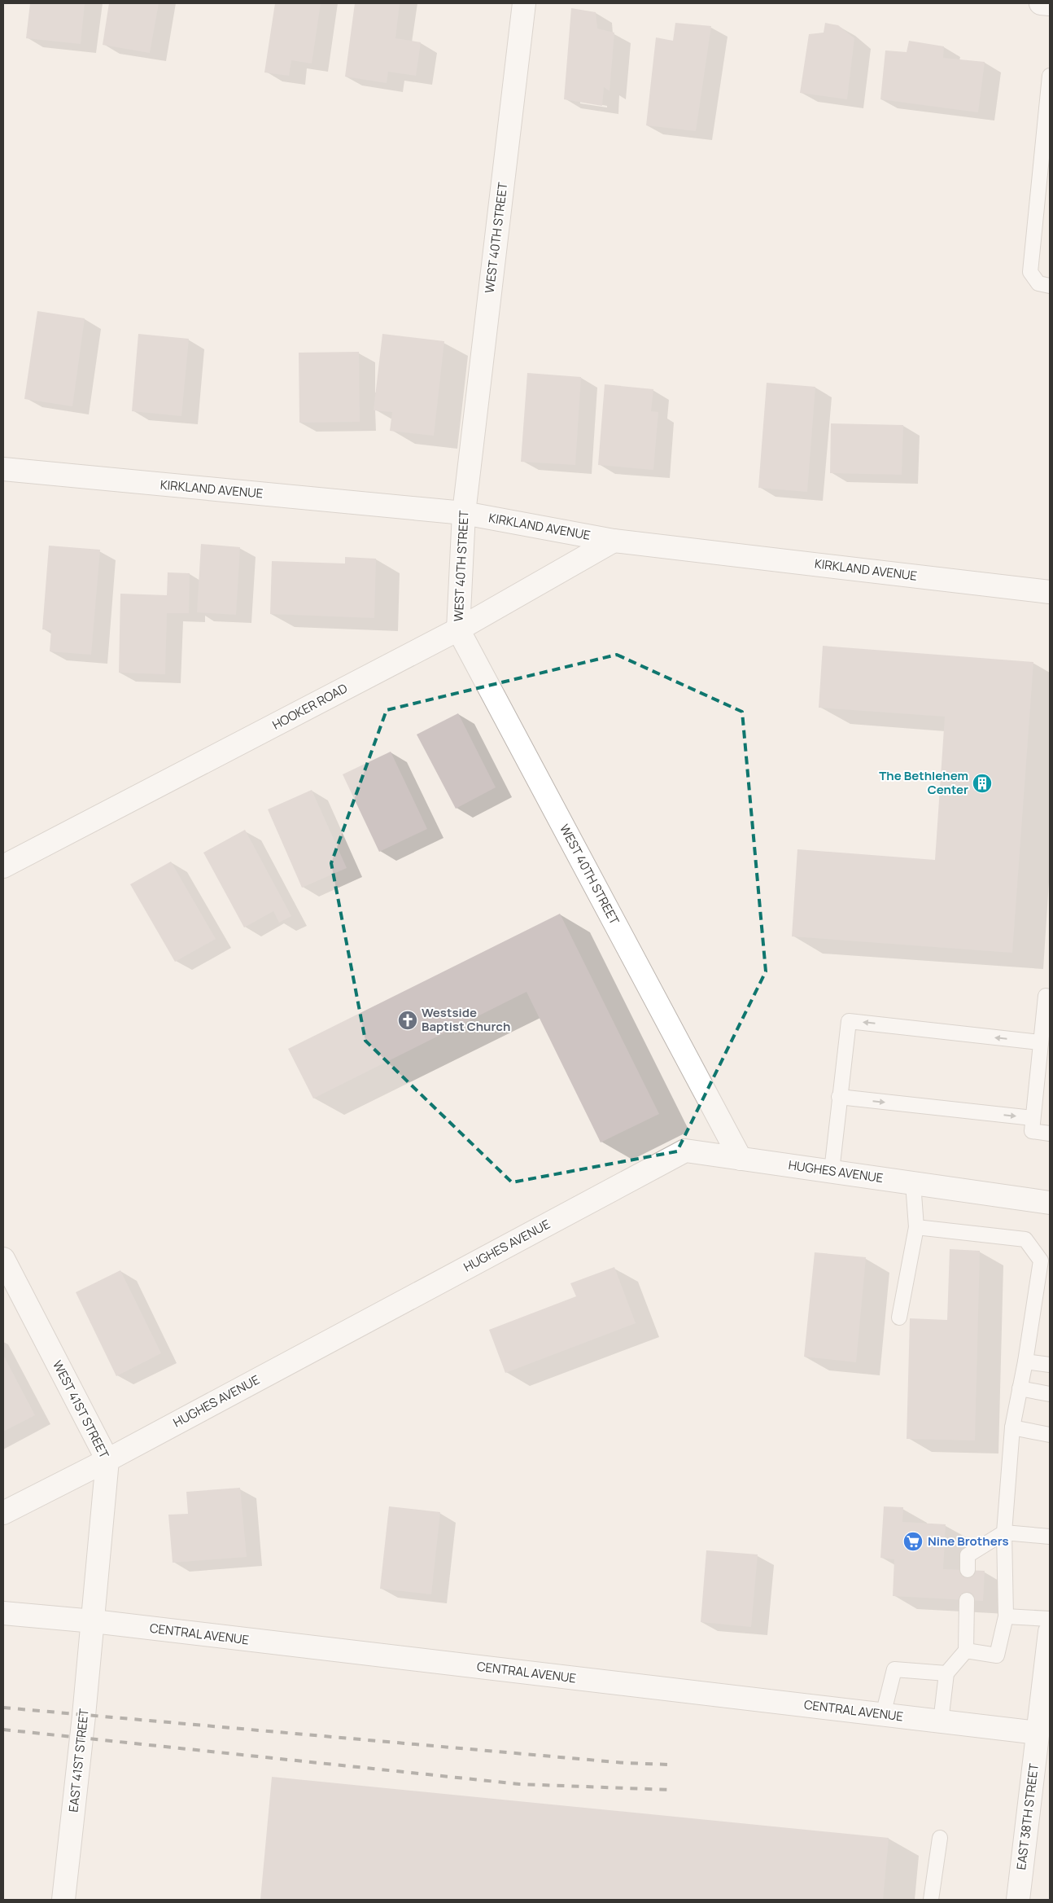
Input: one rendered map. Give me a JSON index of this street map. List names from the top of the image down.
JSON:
{
  "streets": {
    "street": [
      "WEST 40TH STREET",
      "KIRKLAND AVENUE",
      "HOOKER ROAD",
      "HUGHES AVENUE",
      "WEST 41ST STREET",
      "CENTRAL AVENUE",
      "EAST 41ST STREET",
      "EAST 38TH STREET"
    ]
  },
  "crossings": [
    ["WEST 40TH STREET", "KIRKLAND AVENUE"],
    ["WEST 40TH STREET", "HOOKER ROAD"],
    ["WEST 40TH STREET", "HUGHES AVENUE"],
    ["KIRKLAND AVENUE", "HOOKER ROAD"],
    ["HUGHES AVENUE", "WEST 41ST STREET"],
    ["WEST 41ST STREET", "CENTRAL AVENUE"],
    ["WEST 41ST STREET", "EAST 41ST STREET"],
    ["CENTRAL AVENUE", "EAST 41ST STREET"],
    ["CENTRAL AVENUE", "EAST 38TH STREET"]
  ],
  "places": {
    "building": ["The Bethlehem Center"],
    "church": ["Westside Baptist Church"],
    "supermarket": ["Nine Brothers"]
  }
}
